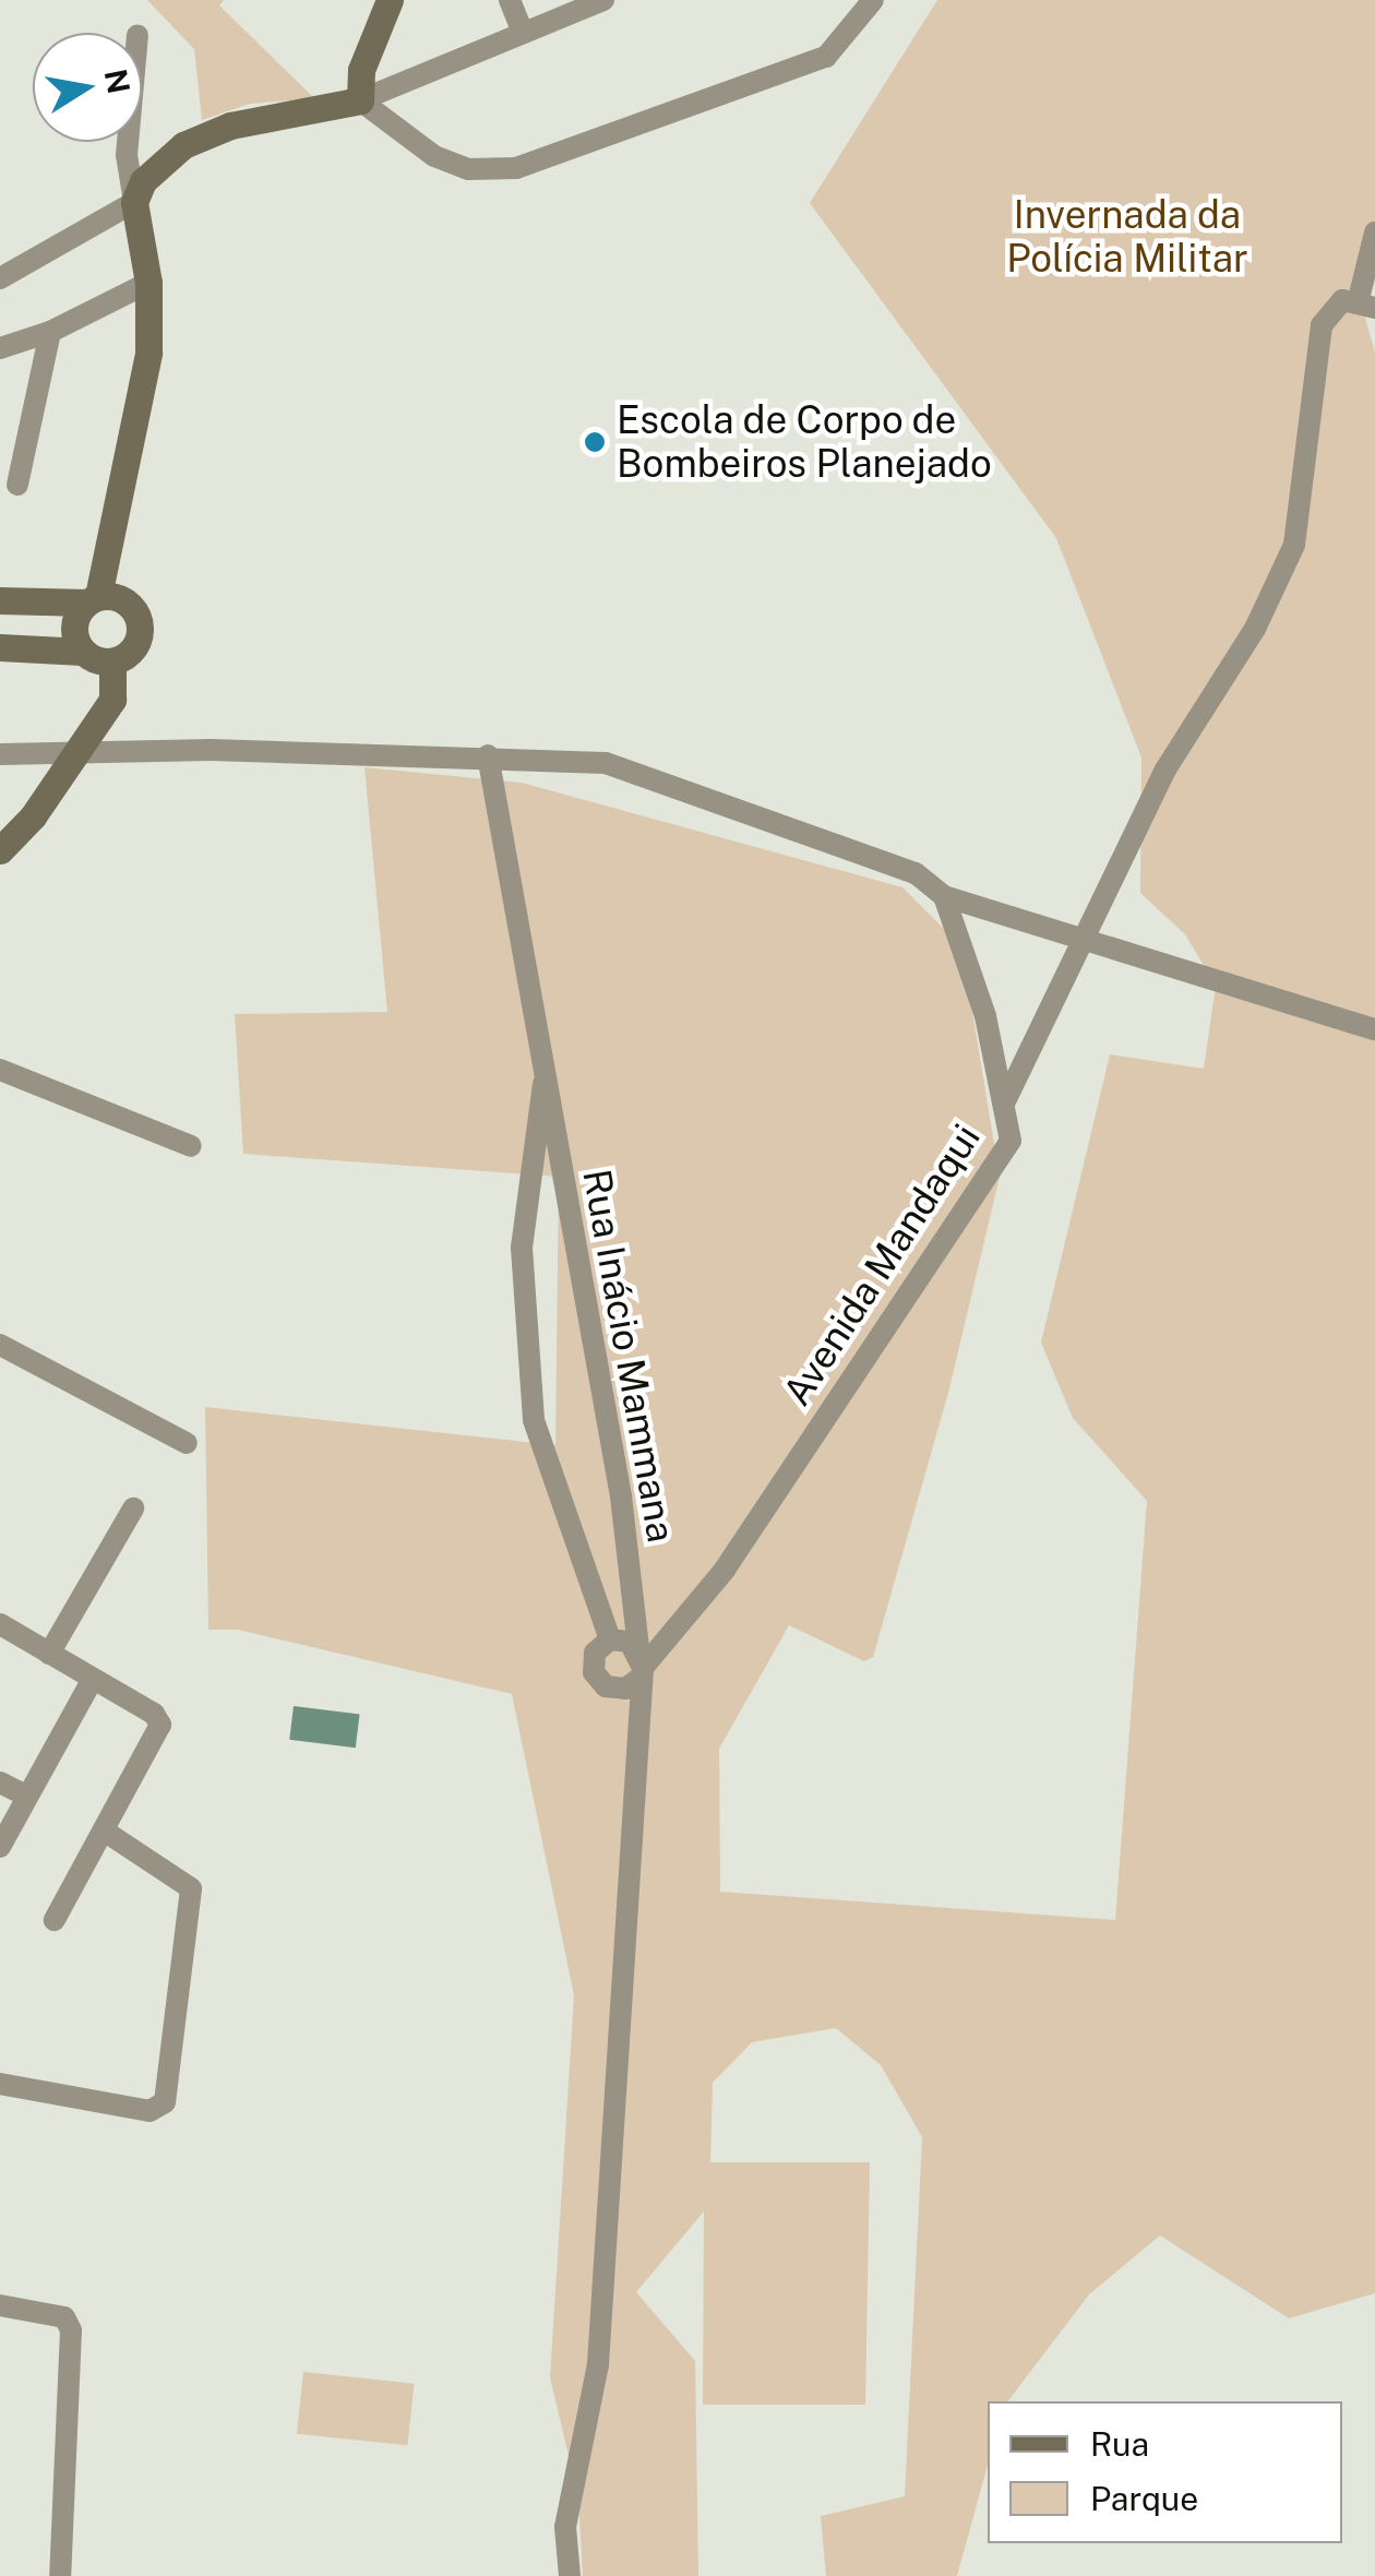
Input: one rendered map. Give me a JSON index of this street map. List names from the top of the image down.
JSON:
{
  "streets": {
    "street": ["Avenida Mandaqui", "Rua Inácio Mammana"]
  },
  "crossings": [
    ["Avenida Mandaqui", "Rua Inácio Mammana"]
  ],
  "parks": ["Invernada da Polícia Militar"],
  "places": ["Escola de Corpo de Bombeiros Planejado"],
  "legend": ["Rua", "Parque"],
  "north": "right"
}
